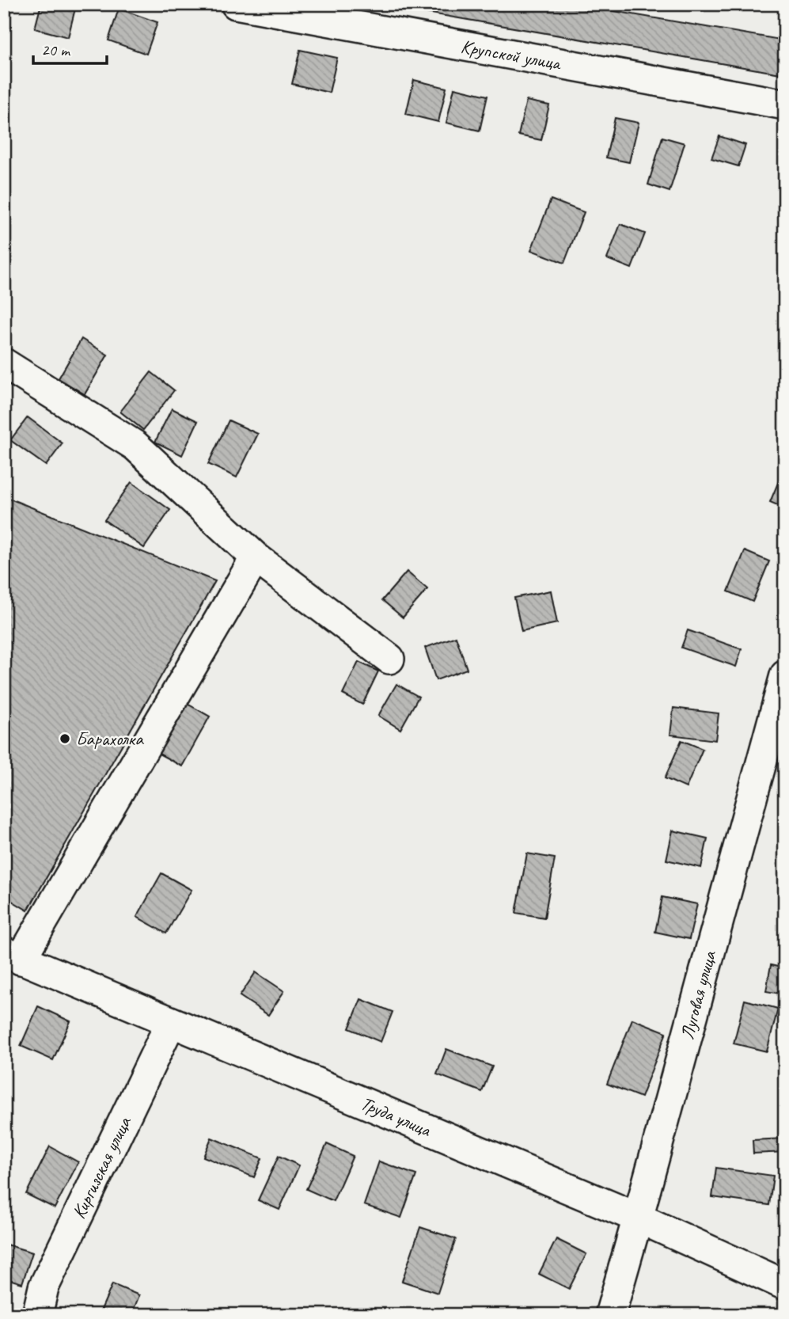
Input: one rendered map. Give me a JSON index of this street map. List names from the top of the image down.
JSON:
{
  "streets": {
    "street": [
      "Крупской улица",
      "Луговая улица",
      "Труда улица",
      "Киргизская улица"
    ]
  },
  "crossings": [
    ["Луговая улица", "Труда улица"],
    ["Труда улица", "Киргизская улица"]
  ],
  "places": ["Барахолка"],
  "scale_bar": "20 m"
}
